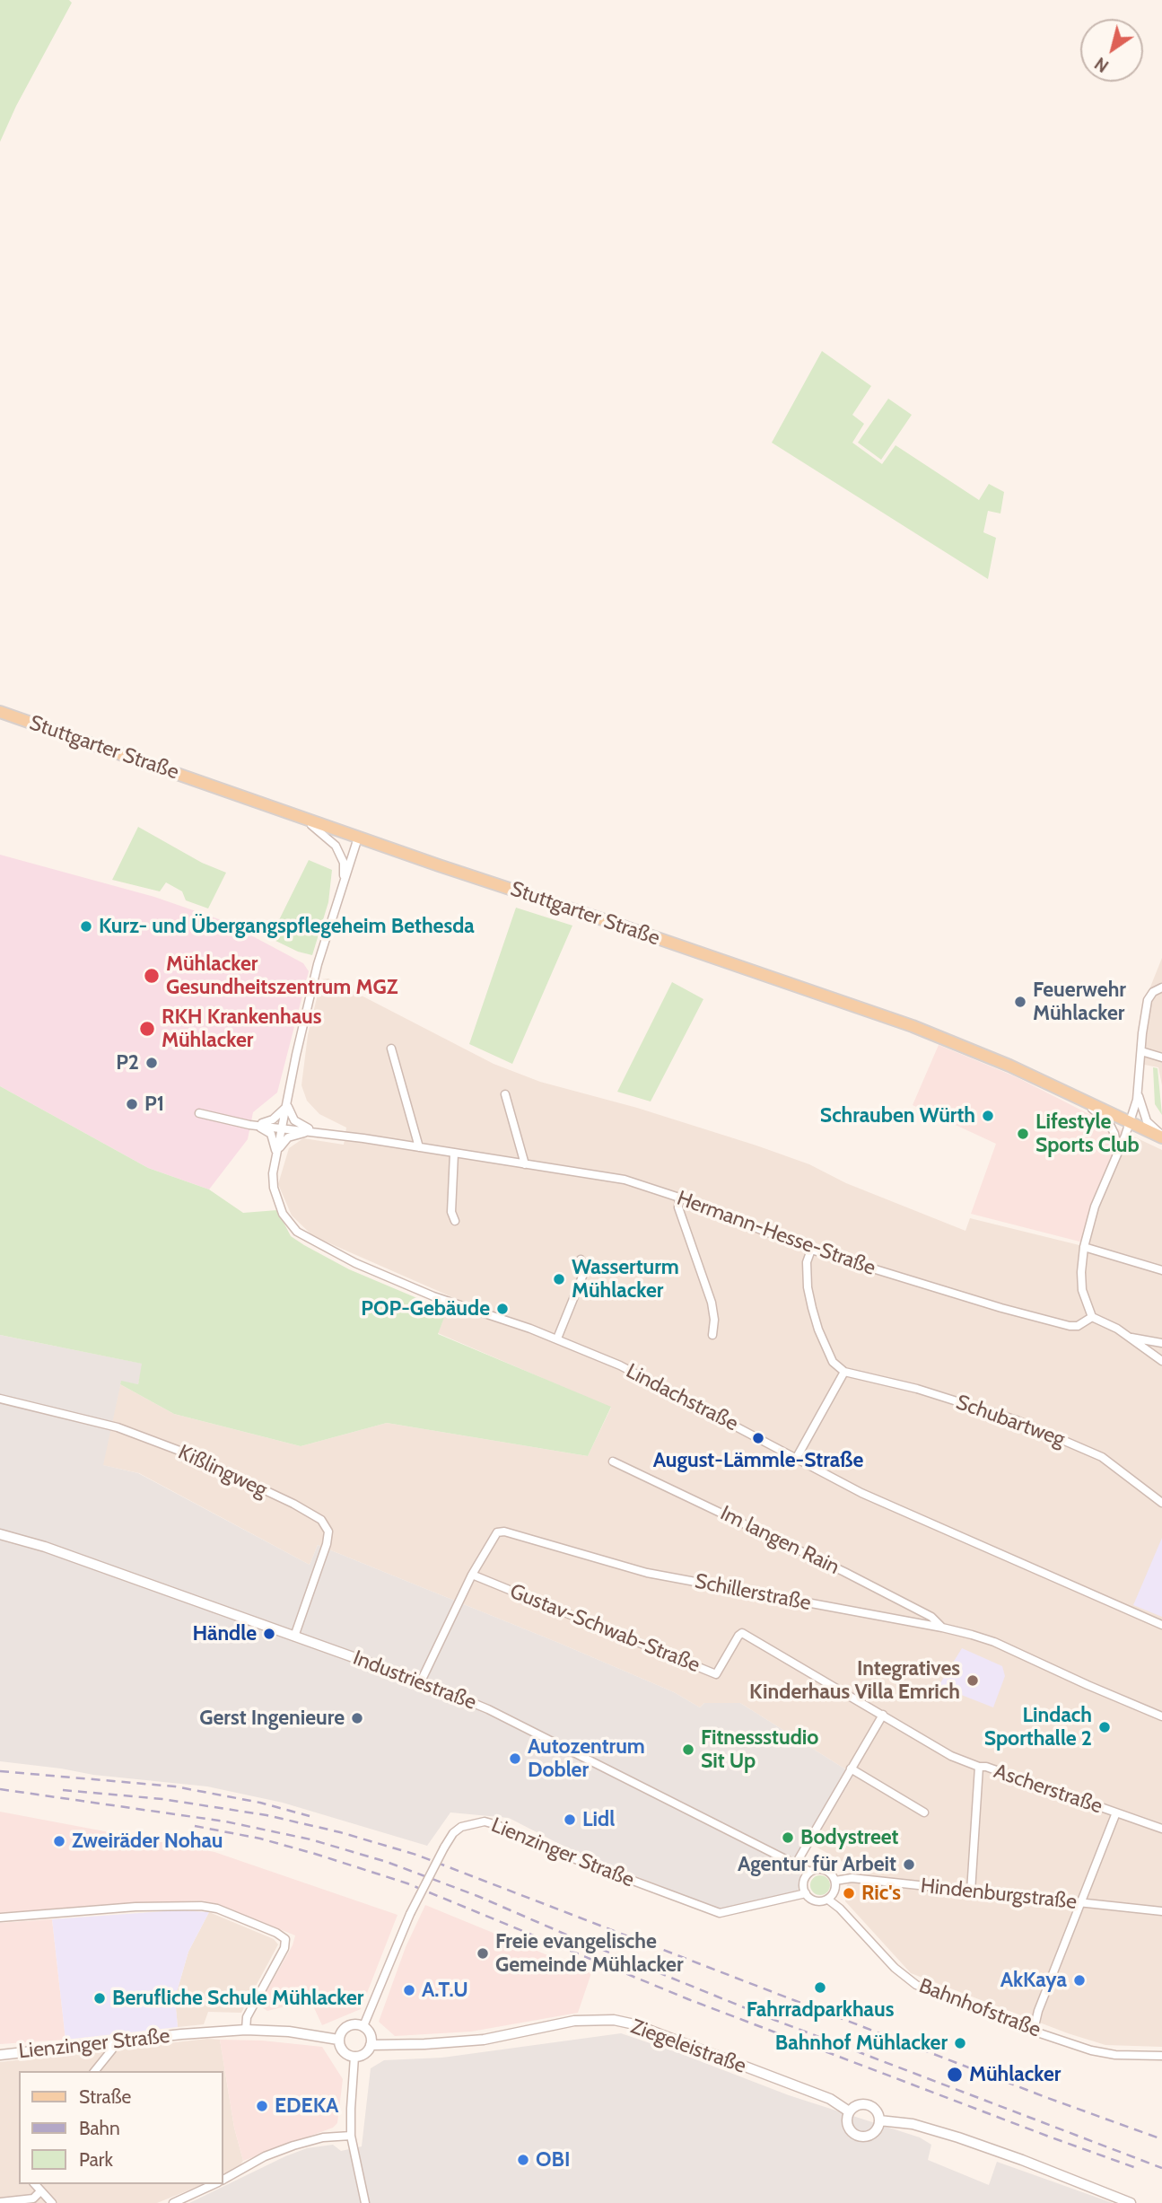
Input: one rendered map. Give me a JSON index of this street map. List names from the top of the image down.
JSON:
{
  "streets": {
    "main road": ["Stuttgarter Straße"],
    "street": [
      "Hermann-Hesse-Straße",
      "Lindachstraße",
      "Schubartweg",
      "Kißlingweg",
      "Im langen Rain",
      "Schillerstraße",
      "Gustav-Schwab-Straße",
      "Industriestraße",
      "Ascherstraße",
      "Lienzinger Straße",
      "Hindenburgstraße",
      "Bahnhofstraße",
      "Ziegeleistraße"
    ]
  },
  "crossings": [
    ["Hermann-Hesse-Straße", "Lindachstraße"],
    ["Kißlingweg", "Industriestraße"],
    ["Im langen Rain", "Schillerstraße"],
    ["Schillerstraße", "Gustav-Schwab-Straße"],
    ["Schillerstraße", "Industriestraße"],
    ["Gustav-Schwab-Straße", "Ascherstraße"],
    ["Industriestraße", "Lienzinger Straße"],
    ["Industriestraße", "Hindenburgstraße"],
    ["Industriestraße", "Bahnhofstraße"],
    ["Lienzinger Straße", "Hindenburgstraße"],
    ["Lienzinger Straße", "Bahnhofstraße"],
    ["Lienzinger Straße", "Ziegeleistraße"],
    ["Hindenburgstraße", "Bahnhofstraße"]
  ],
  "places": [
    "Kurz- und Übergangspflegeheim Bethesda",
    "Mühlacker Gesundheitszentrum MGZ",
    "Feuerwehr Mühlacker",
    "RKH Krankenhaus Mühlacker",
    "P2",
    "P1",
    "Schrauben Würth",
    "Lifestyle Sports Club",
    "Wasserturm Mühlacker",
    "POP-Gebäude",
    "August-Lämmle-Straße",
    "Händle",
    "Integratives Kinderhaus Villa Emrich",
    "Gerst Ingenieure",
    "Lindach Sporthalle 2",
    "Fitnessstudio Sit Up",
    "Autozentrum Dobler",
    "Lidl",
    "Bodystreet",
    "Zweiräder Nohau",
    "Agentur für Arbeit",
    "Ric's",
    "Freie evangelische Gemeinde Mühlacker",
    "AkKaya",
    "Fahrradparkhaus",
    "A.T.U",
    "Berufliche Schule Mühlacker",
    "Bahnhof Mühlacker",
    "Mühlacker",
    "EDEKA",
    "OBI"
  ],
  "legend": ["Straße", "Bahn", "Park"],
  "north": "bottom left"
}
